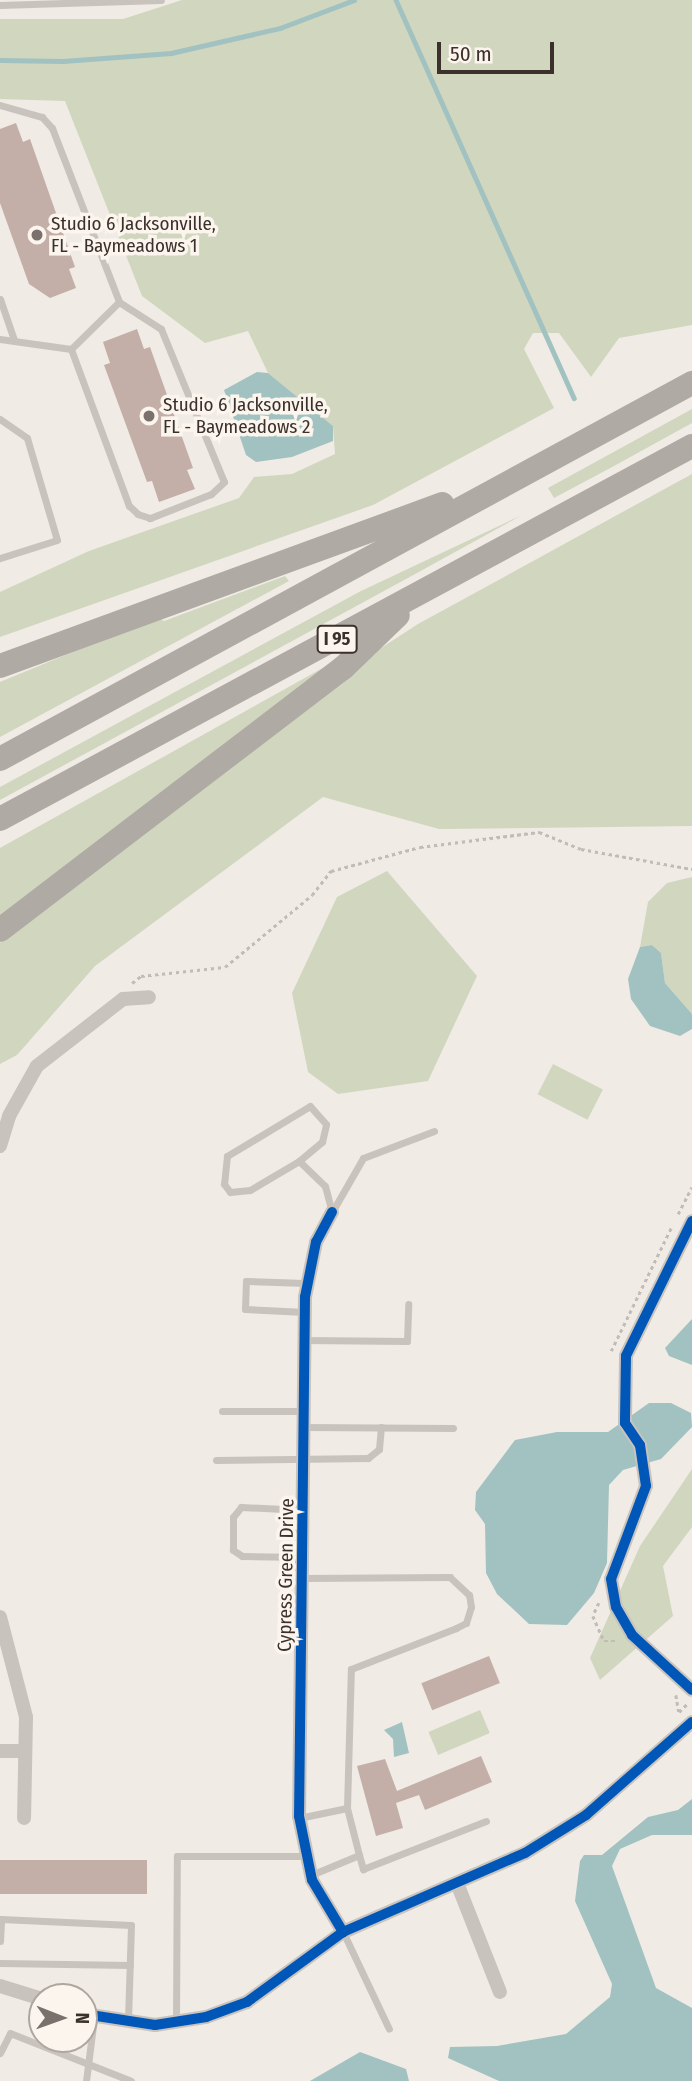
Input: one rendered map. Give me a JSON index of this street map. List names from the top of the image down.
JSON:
{
  "streets": {
    "highway": ["I 95"],
    "street": ["Cypress Green Drive"]
  },
  "places": ["Studio 6 Jacksonville, FL - Baymeadows 1", "Studio 6 Jacksonville, FL - Baymeadows 2"],
  "scale_bar": "50 m",
  "north": "right"
}
